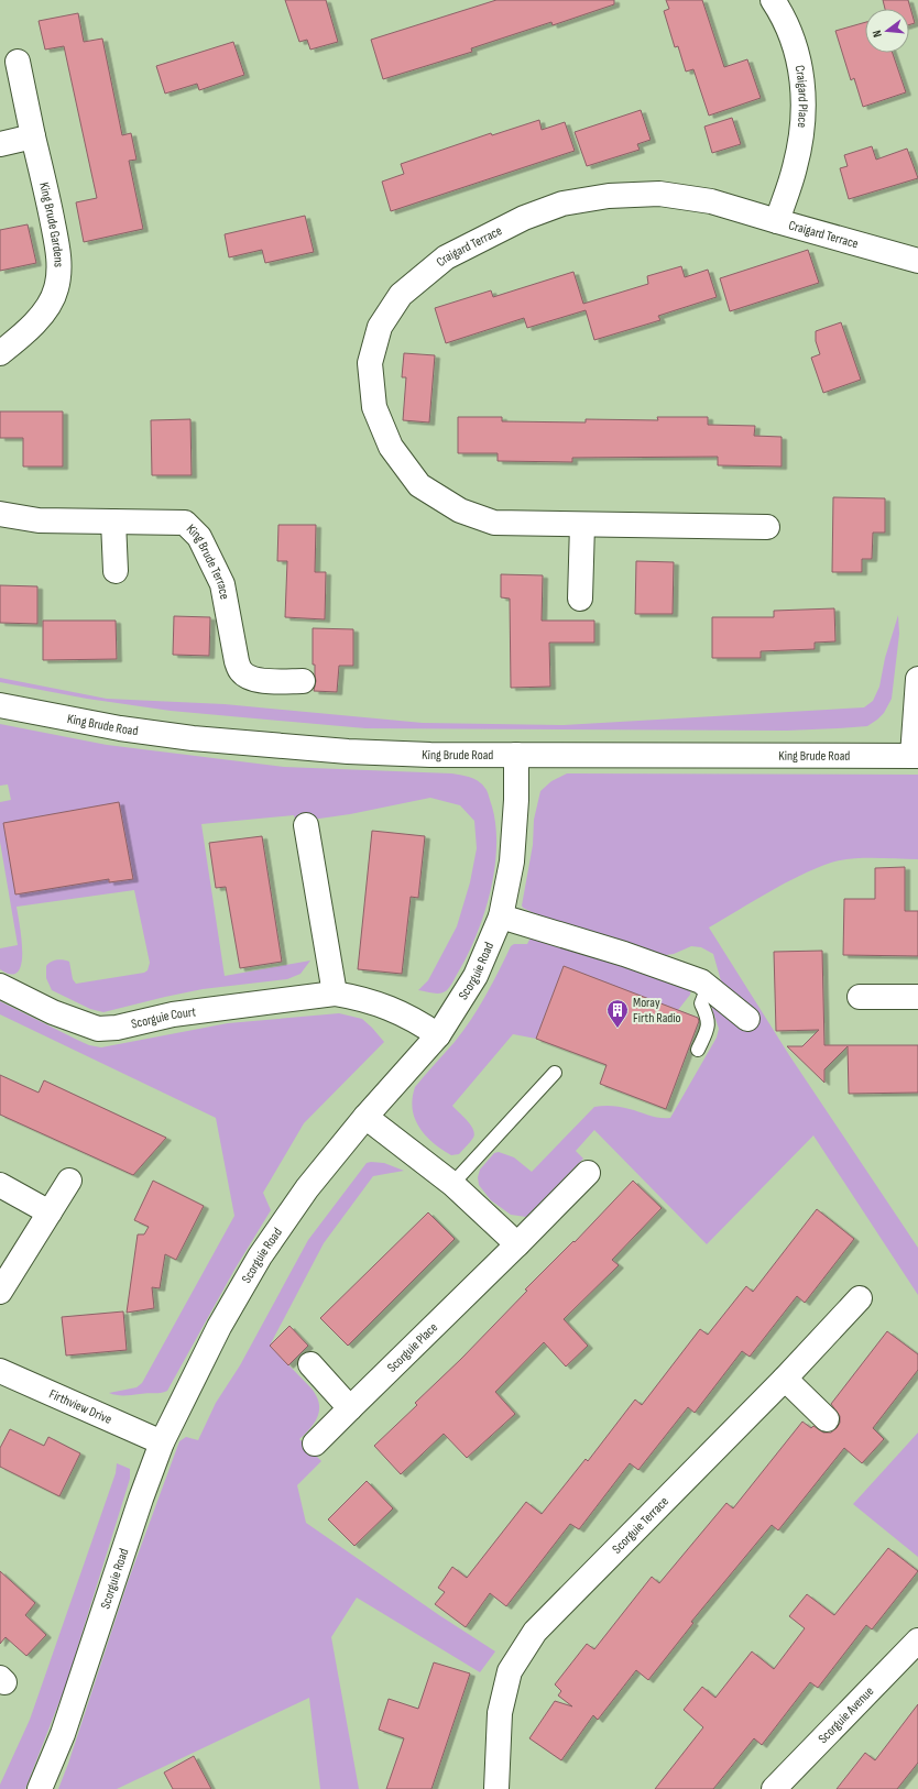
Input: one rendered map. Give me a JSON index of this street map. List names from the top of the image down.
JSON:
{
  "streets": {
    "street": [
      "Craigard Place",
      "King Brude Gardens",
      "Craigard Terrace",
      "King Brude Terrace",
      "King Brude Road",
      "Scorguie Road",
      "Scorguie Court",
      "Scorguie Place",
      "Firthview Drive",
      "Scorguie Terrace",
      "Scorguie Avenue"
    ]
  },
  "crossings": [
    ["Craigard Place", "Craigard Terrace"],
    ["King Brude Road", "Scorguie Road"],
    ["Scorguie Road", "Scorguie Court"],
    ["Scorguie Road", "Firthview Drive"]
  ],
  "places": {
    "building": ["Moray Firth Radio"]
  },
  "north": "left"
}
